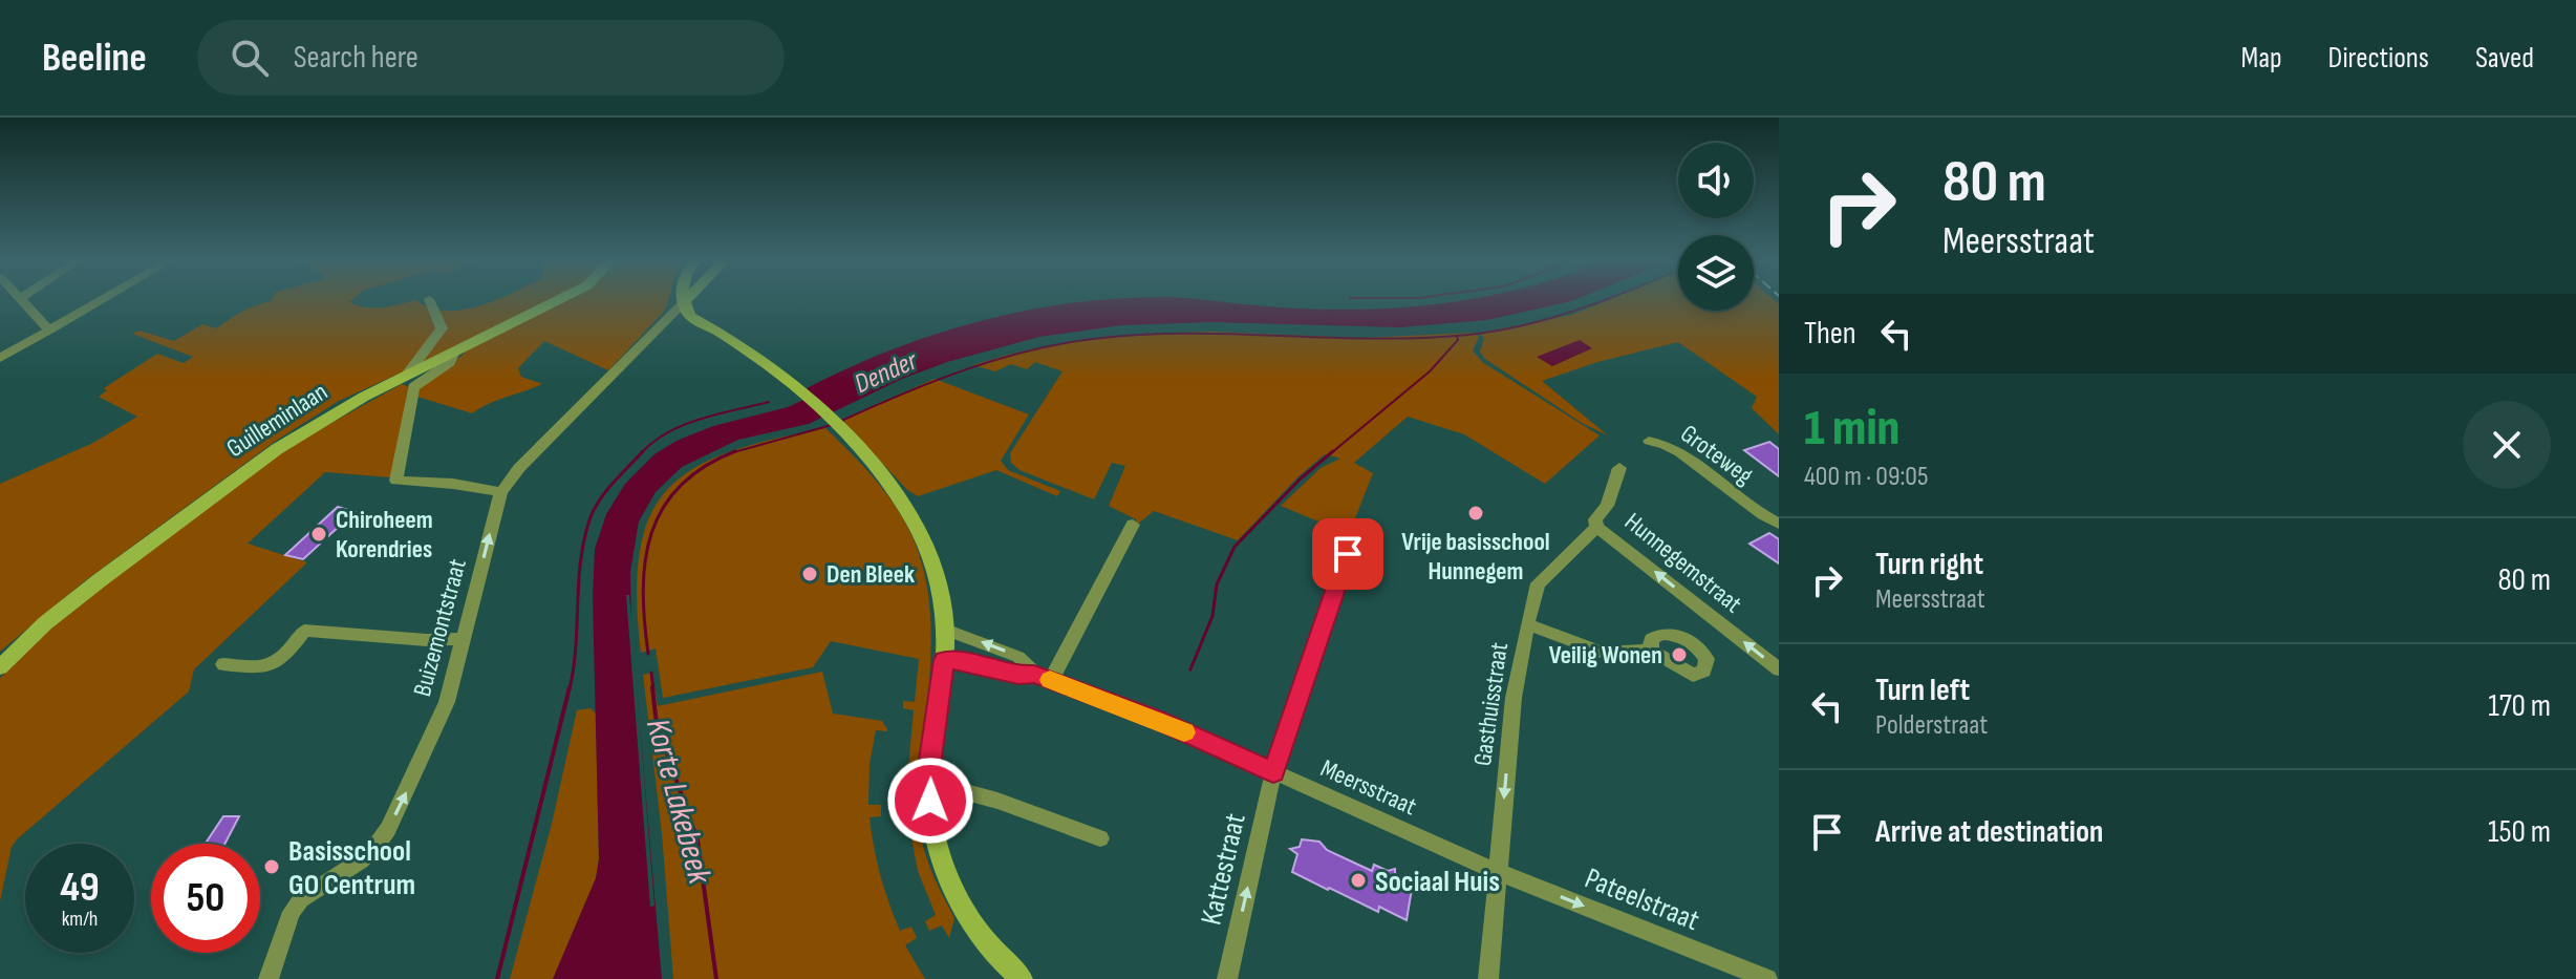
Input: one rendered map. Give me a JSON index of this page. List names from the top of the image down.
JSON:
{
  "streets": {
    "main road": ["Guilleminlaan"],
    "street": [
      "Groteweg",
      "Hunnegemstraat",
      "Buizemontstraat",
      "Gasthuisstraat",
      "Meersstraat",
      "Kattestraat",
      "Pateelstraat"
    ]
  },
  "crossings": [
    ["Hunnegemstraat", "Gasthuisstraat"],
    ["Gasthuisstraat", "Meersstraat"],
    ["Gasthuisstraat", "Pateelstraat"],
    ["Meersstraat", "Kattestraat"],
    ["Meersstraat", "Pateelstraat"]
  ],
  "one_way": [
    "Hunnegemstraat",
    "Buizemontstraat",
    "Gasthuisstraat",
    "Kattestraat",
    "Pateelstraat"
  ],
  "water": ["Dender", "Korte Lakebeek"],
  "places": [
    "Vrije basisschool Hunnegem",
    "Chiroheem Korendries",
    "Den Bleek",
    "Veilig Wonen",
    "Basisschool GO Centrum",
    "Sociaal Huis"
  ],
  "page": {
    "header": "Beeline",
    "search": "Search here",
    "nav": ["Map", "Directions", "Saved"],
    "turn": ["80 m", "Meersstraat"],
    "then": "Then",
    "heading": ["1 min", "400 m · 09:05"],
    "list": [
      {
        "name": "Turn right",
        "note": "Meersstraat",
        "value": "80 m"
      },
      {
        "name": "Turn left",
        "note": "Polderstraat",
        "value": "170 m"
      },
      {
        "name": "Arrive at destination",
        "value": "150 m"
      }
    ],
    "speed": "49 km/h",
    "limit": "50"
  }
}
